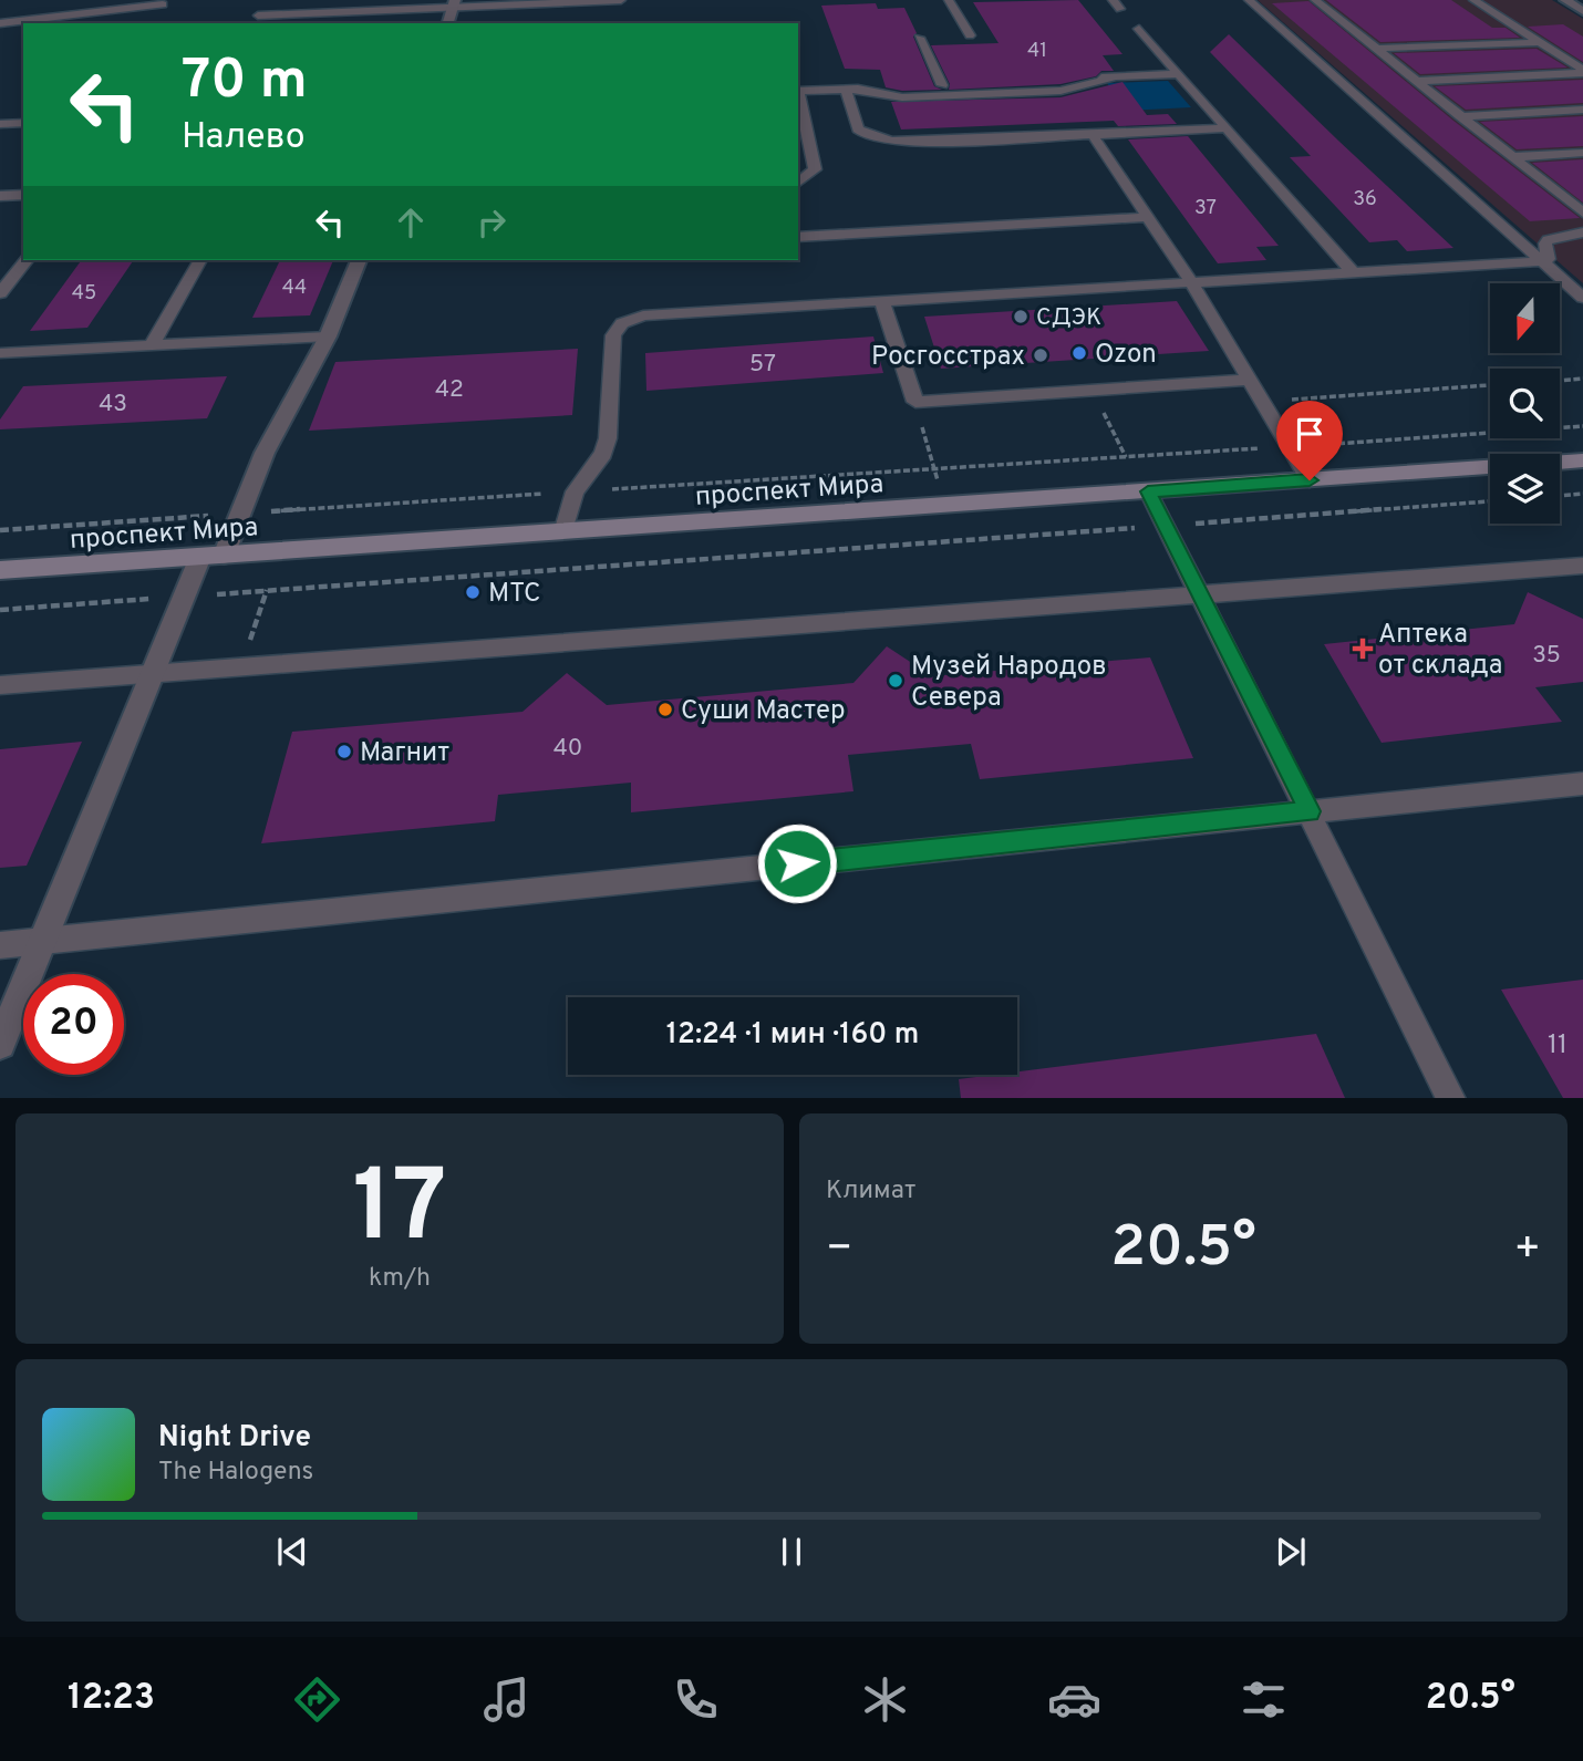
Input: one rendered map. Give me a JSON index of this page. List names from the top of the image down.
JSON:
{
  "streets": {
    "main road": ["проспект Мира"]
  },
  "places": {
    "other": [
      "СДЭК",
      "Ozon",
      "Росгосстрах",
      "МТС",
      "Музей Народов Севера",
      "Суши Мастер",
      "Магнит"
    ],
    "health": ["Аптека от склада"]
  },
  "house_numbers": [
    "41",
    "36",
    "37",
    "44",
    "45",
    "57",
    "42",
    "43",
    "35",
    "40",
    "11"
  ],
  "north": "bottom",
  "page": {
    "turn": ["70 m", "Налево"],
    "limit": "20",
    "trip": "12:24 · 1 мин · 160 m",
    "tile": [
      ["17", "km/h"],
      "Климат"
    ],
    "heat": ["−", "20.5°", "+"],
    "song": ["Night Drive", "The Halogens"],
    "tabs": ["12:23", "20.5°"]
  }
}
